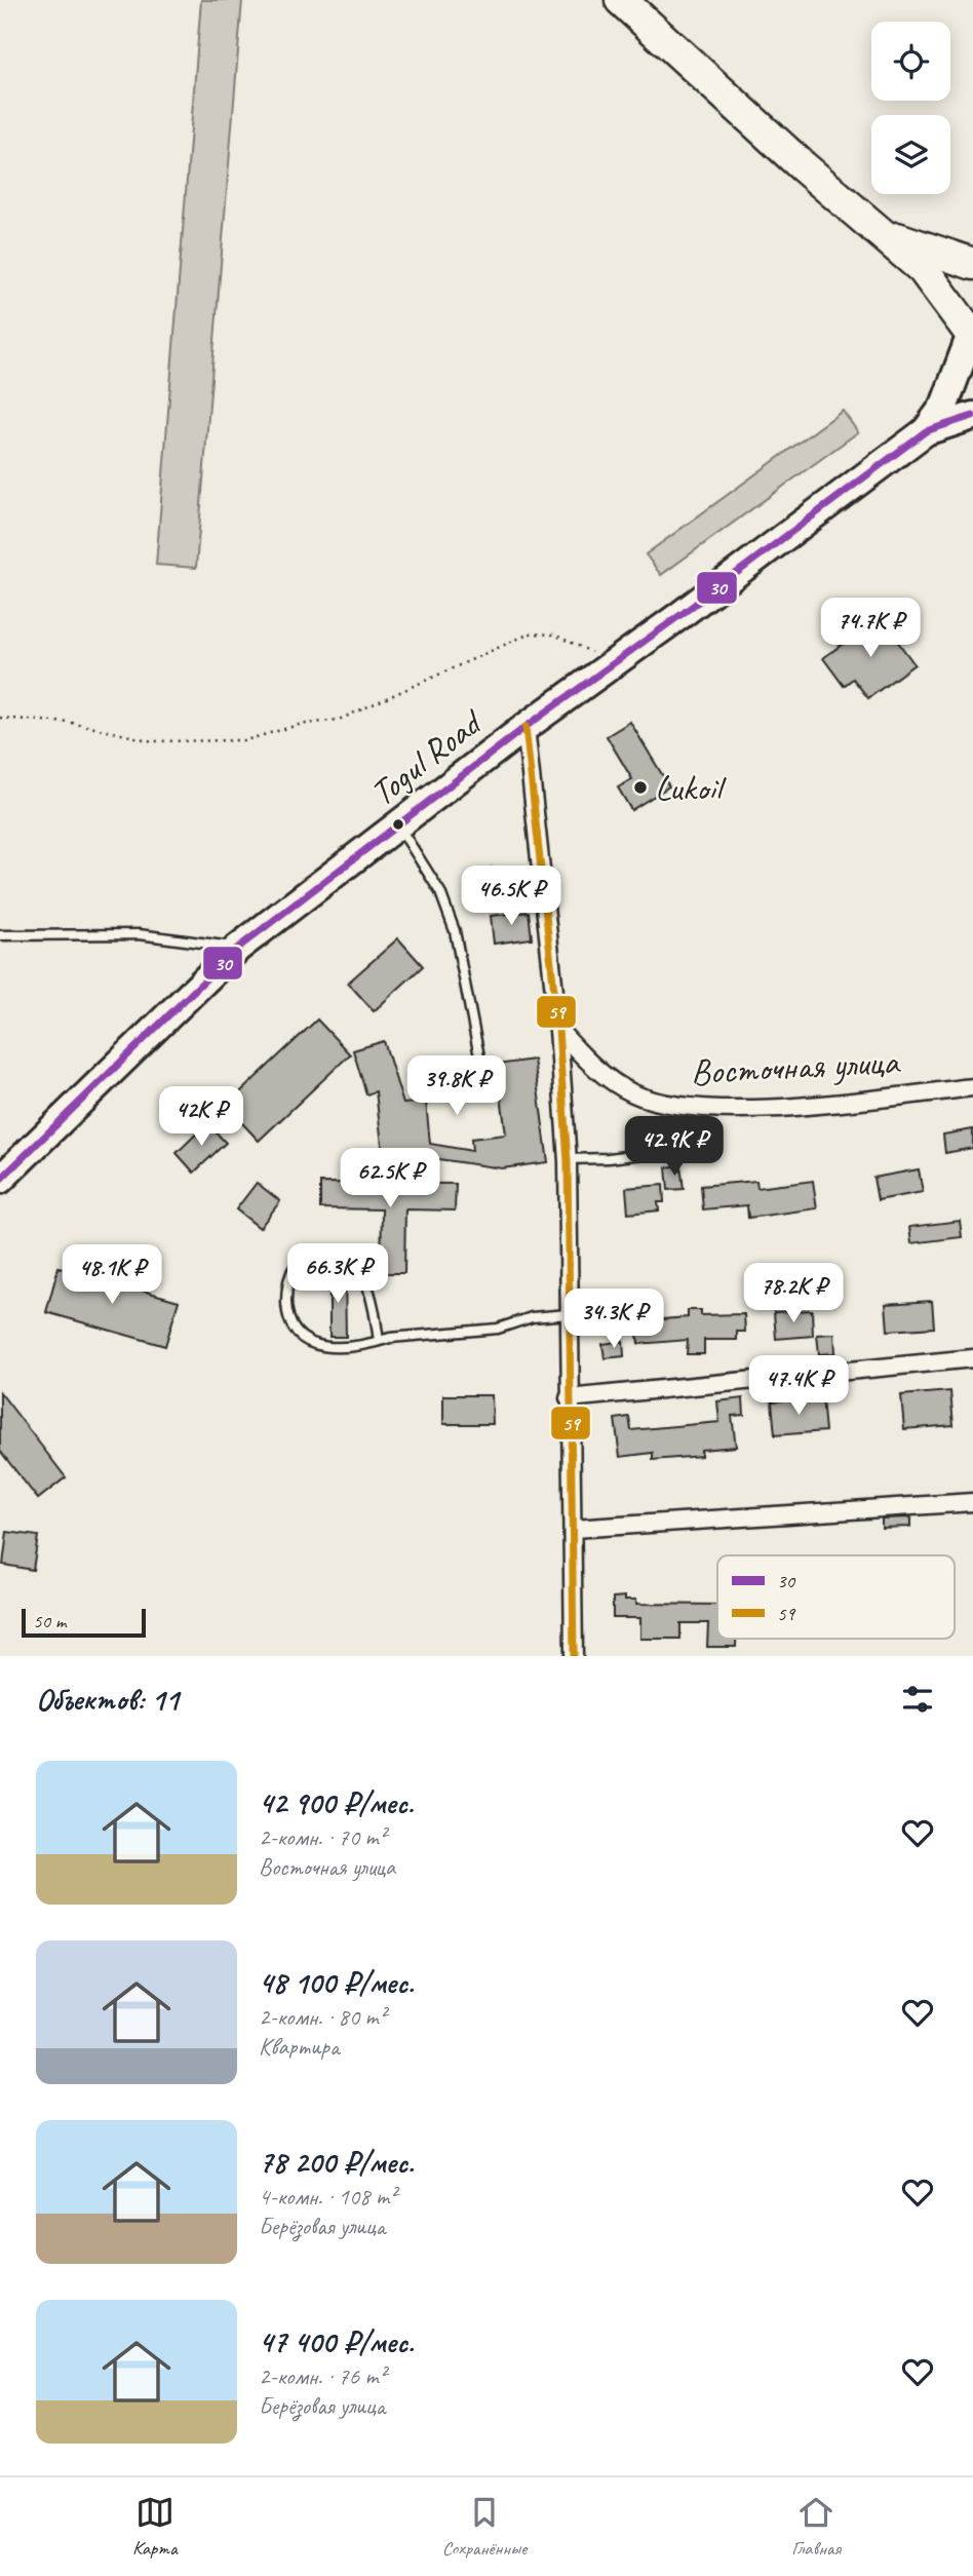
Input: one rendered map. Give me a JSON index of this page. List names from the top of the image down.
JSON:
{
  "streets": {
    "main road": ["Togul Road"],
    "street": ["Восточная улица"]
  },
  "places": ["Lukoil"],
  "lines": ["transit line 30", "transit line 59"],
  "legend": ["30", "59"],
  "scale_bar": "50 m",
  "page": {
    "price": [
      "74.7K ₽",
      "46.5K ₽",
      "39.8K ₽",
      "42K ₽",
      "42.9K ₽",
      "62.5K ₽",
      "66.3K ₽",
      "48.1K ₽",
      "78.2K ₽",
      "34.3K ₽",
      "47.4K ₽"
    ],
    "scale": "50 m",
    "heading": "Объектов: 11",
    "list": [
      {
        "name": "42 900 ₽/мес.",
        "note": "2-комн. · 70 m² · Восточная улица"
      },
      {
        "name": "48 100 ₽/мес.",
        "note": "2-комн. · 80 m² · Квартира"
      },
      {
        "name": "78 200 ₽/мес.",
        "note": "4-комн. · 108 m² · Берёзовая улица"
      },
      {
        "name": "47 400 ₽/мес.",
        "note": "2-комн. · 76 m² · Берёзовая улица"
      }
    ],
    "tabs": ["Карта", "Сохранённые", "Главная"]
  }
}
